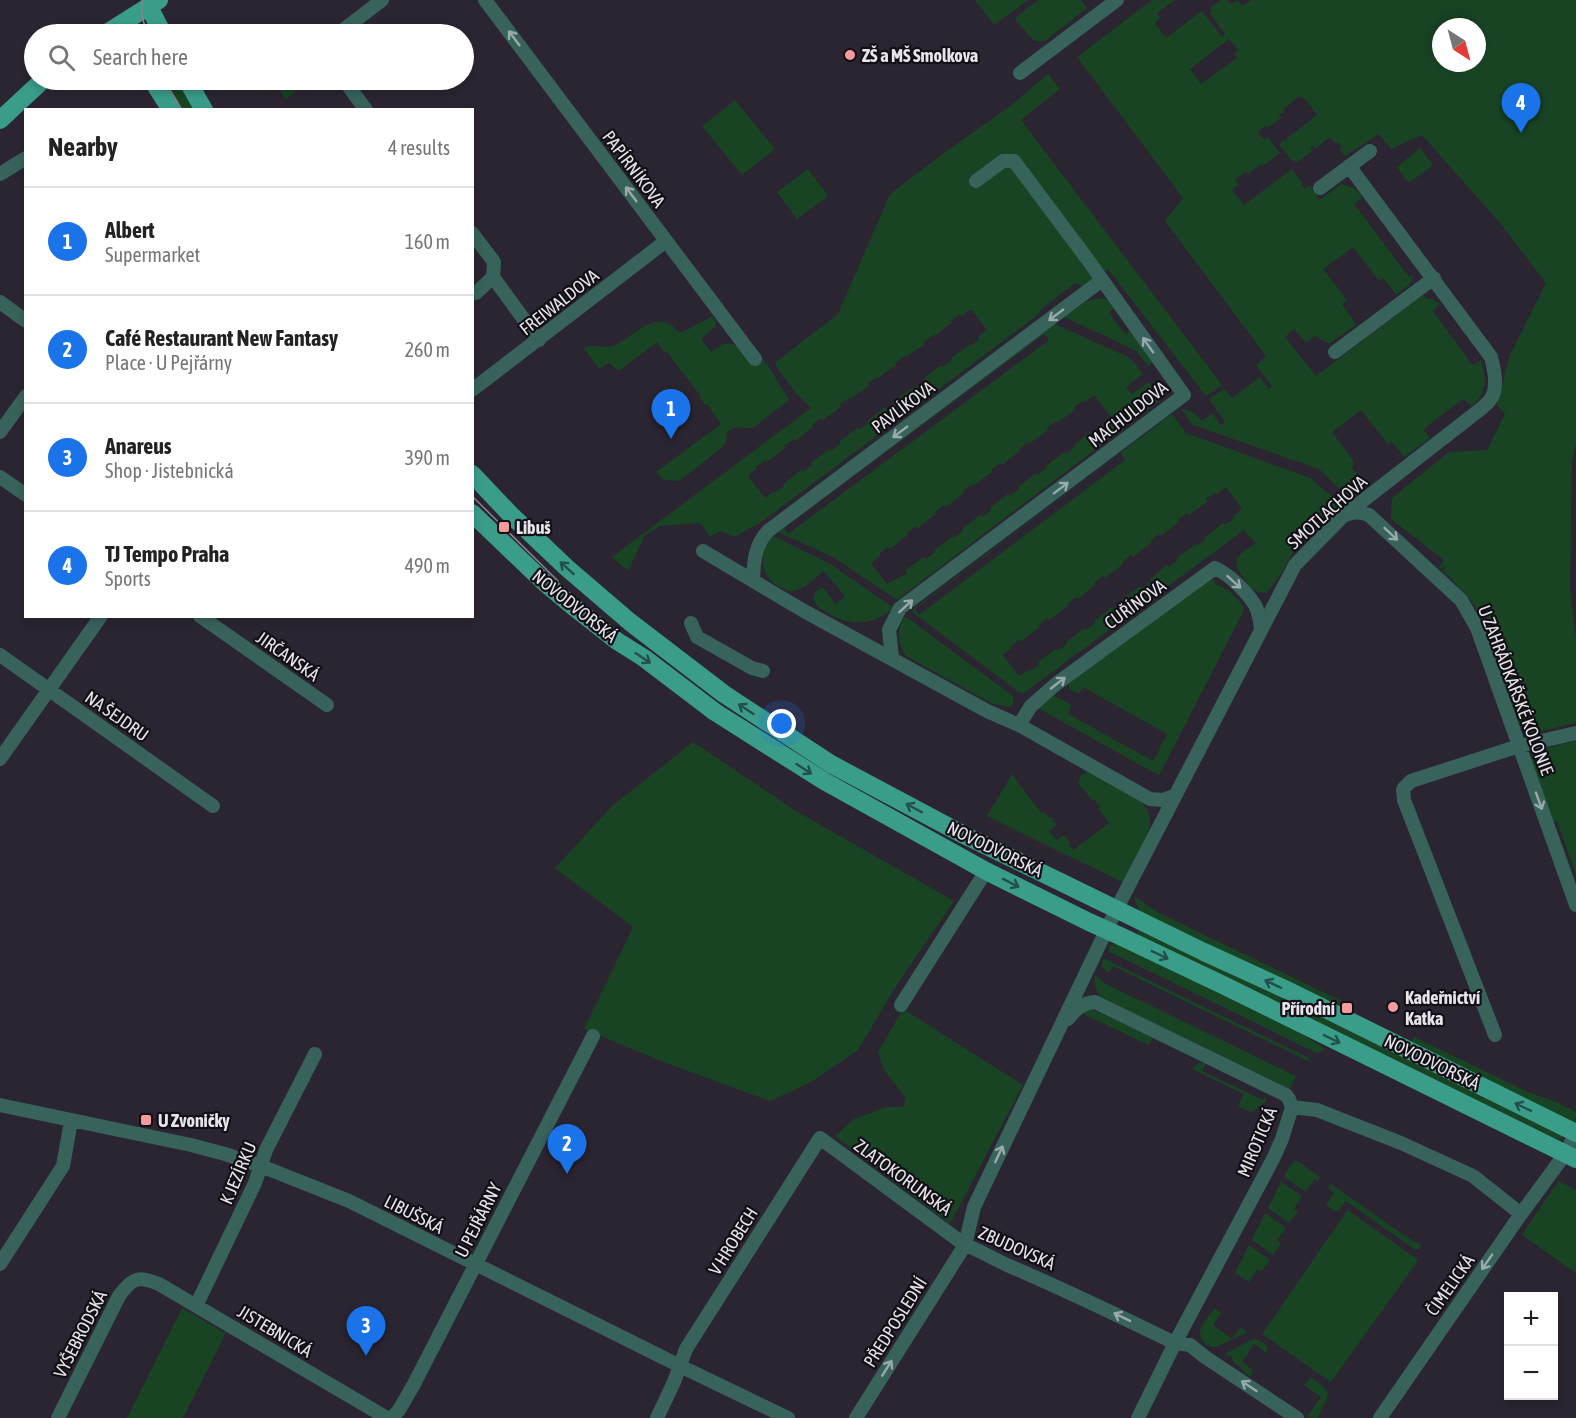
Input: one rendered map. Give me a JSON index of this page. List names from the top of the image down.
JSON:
{
  "streets": {
    "main road": ["NOVODVORSKÁ"],
    "street": [
      "PAPÍRNÍKOVA",
      "FREIWALDOVA",
      "PAVLÍKOVA",
      "MACHULDOVA",
      "SMOTLACHOVA",
      "CUŘÍNOVA",
      "JIRČANSKÁ",
      "U ZAHRÁDKÁŘSKÉ KOLONIE",
      "NA ŠEJDRU",
      "MIROTICKÁ",
      "K JEZÍRKU",
      "ZLATOKORUNSKÁ",
      "LIBUŠSKÁ",
      "U PEJŘÁRNY",
      "V HROBECH",
      "ZBUDOVSKÁ",
      "ČIMELICKÁ",
      "PŘEDPOSLEDNÍ",
      "JISTEBNICKÁ",
      "VYŠEBRODSKÁ"
    ]
  },
  "crossings": [
    ["PAPÍRNÍKOVA", "FREIWALDOVA"],
    ["PAVLÍKOVA", "MACHULDOVA"],
    ["SMOTLACHOVA", "CUŘÍNOVA"],
    ["SMOTLACHOVA", "NOVODVORSKÁ"],
    ["SMOTLACHOVA", "U ZAHRÁDKÁŘSKÉ KOLONIE"],
    ["SMOTLACHOVA", "ZBUDOVSKÁ"],
    ["NOVODVORSKÁ", "ZBUDOVSKÁ"],
    ["NOVODVORSKÁ", "ČIMELICKÁ"],
    ["MIROTICKÁ", "ZBUDOVSKÁ"],
    ["MIROTICKÁ", "ČIMELICKÁ"],
    ["K JEZÍRKU", "LIBUŠSKÁ"],
    ["K JEZÍRKU", "JISTEBNICKÁ"],
    ["ZLATOKORUNSKÁ", "V HROBECH"],
    ["ZLATOKORUNSKÁ", "ZBUDOVSKÁ"],
    ["ZLATOKORUNSKÁ", "PŘEDPOSLEDNÍ"],
    ["LIBUŠSKÁ", "U PEJŘÁRNY"],
    ["LIBUŠSKÁ", "V HROBECH"],
    ["ZBUDOVSKÁ", "PŘEDPOSLEDNÍ"],
    ["JISTEBNICKÁ", "VYŠEBRODSKÁ"]
  ],
  "one_way": [
    "PAPÍRNÍKOVA",
    "PAVLÍKOVA",
    "CUŘÍNOVA",
    "U ZAHRÁDKÁŘSKÉ KOLONIE",
    "ČIMELICKÁ",
    "PŘEDPOSLEDNÍ"
  ],
  "places": {
    "other": ["ZŠ a MŠ Smolkova", "Kadeřnictví Katka"],
    "transit": ["Libuš", "Přírodní", "U Zvoničky"]
  },
  "north": "bottom right",
  "page": {
    "search": "Search here",
    "pins": [
      "4",
      "1",
      "2",
      "3"
    ],
    "heading": ["Nearby", "4 results"],
    "list": [
      {
        "mark": "1",
        "name": "Albert",
        "note": "Supermarket",
        "value": "160 m"
      },
      {
        "mark": "2",
        "name": "Café Restaurant New Fantasy",
        "note": "Place · U Pejřárny",
        "value": "260 m"
      },
      {
        "mark": "3",
        "name": "Anareus",
        "note": "Shop · Jistebnická",
        "value": "390 m"
      },
      {
        "mark": "4",
        "name": "TJ Tempo Praha",
        "note": "Sports",
        "value": "490 m"
      }
    ],
    "map_buttons": ["+", "−"]
  }
}
